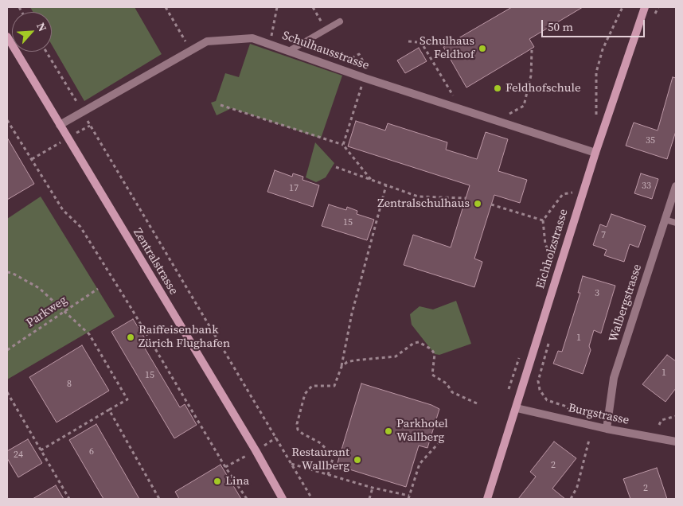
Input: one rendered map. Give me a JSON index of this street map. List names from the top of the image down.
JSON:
{
  "streets": {
    "street": [
      "Schulhausstrasse",
      "Eichholzstrasse",
      "Zentralstrasse",
      "Walbergstrasse",
      "Burgstrasse"
    ],
    "path": ["Parkweg"]
  },
  "crossings": [
    ["Schulhausstrasse", "Eichholzstrasse"],
    ["Schulhausstrasse", "Zentralstrasse"],
    ["Eichholzstrasse", "Burgstrasse"],
    ["Walbergstrasse", "Burgstrasse"]
  ],
  "places": [
    "Schulhaus Feldhof",
    "Feldhofschule",
    "Zentralschulhaus",
    "Raiffeisenbank Zürich Flughafen",
    "Parkhotel Wallberg",
    "Restaurant Wallberg",
    "Lina"
  ],
  "house_numbers": [
    "35",
    "33",
    "17",
    "15",
    "7",
    "3",
    "1",
    "1",
    "15",
    "8",
    "6",
    "24",
    "2",
    "2"
  ],
  "scale_bar": "50 m",
  "north": "top right"
}
